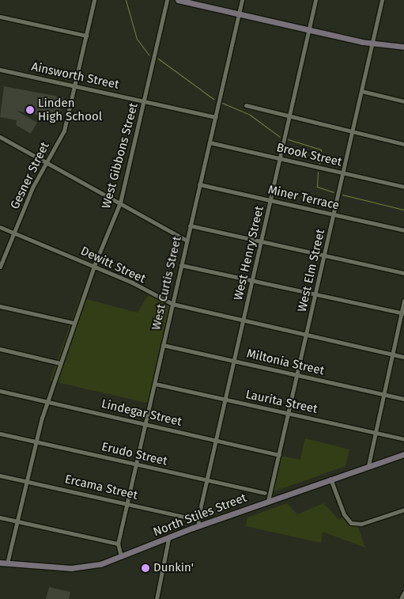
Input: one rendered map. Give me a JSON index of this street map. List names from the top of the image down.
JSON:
{
  "streets": {
    "main road": ["North Stiles Street"],
    "street": [
      "Ainsworth Street",
      "Brook Street",
      "West Gibbons Street",
      "Gesner Street",
      "Miner Terrace",
      "West Henry Street",
      "Dewitt Street",
      "West Elm Street",
      "West Curtis Street",
      "Miltonia Street",
      "Laurita Street",
      "Lindegar Street",
      "Erudo Street",
      "Ercama Street"
    ]
  },
  "crossings": [
    ["Ainsworth Street", "West Gibbons Street"],
    ["Ainsworth Street", "Gesner Street"],
    ["Ainsworth Street", "West Curtis Street"],
    ["Brook Street", "West Henry Street"],
    ["Brook Street", "West Elm Street"],
    ["Brook Street", "West Curtis Street"],
    ["West Gibbons Street", "Dewitt Street"],
    ["West Gibbons Street", "Lindegar Street"],
    ["West Gibbons Street", "Erudo Street"],
    ["West Gibbons Street", "Ercama Street"],
    ["West Gibbons Street", "North Stiles Street"],
    ["Gesner Street", "Dewitt Street"],
    ["Miner Terrace", "West Henry Street"],
    ["Miner Terrace", "West Elm Street"],
    ["Miner Terrace", "West Curtis Street"],
    ["West Henry Street", "Dewitt Street"],
    ["West Henry Street", "Miltonia Street"],
    ["West Henry Street", "Laurita Street"],
    ["West Henry Street", "Lindegar Street"],
    ["West Henry Street", "Erudo Street"],
    ["West Henry Street", "Ercama Street"],
    ["West Henry Street", "North Stiles Street"],
    ["Dewitt Street", "West Elm Street"],
    ["Dewitt Street", "West Curtis Street"],
    ["West Elm Street", "Miltonia Street"],
    ["West Elm Street", "Laurita Street"],
    ["West Elm Street", "Lindegar Street"],
    ["West Elm Street", "North Stiles Street"],
    ["West Curtis Street", "Miltonia Street"],
    ["West Curtis Street", "Laurita Street"],
    ["West Curtis Street", "Lindegar Street"],
    ["West Curtis Street", "Erudo Street"],
    ["West Curtis Street", "Ercama Street"],
    ["West Curtis Street", "North Stiles Street"],
    ["Ercama Street", "North Stiles Street"]
  ],
  "places": ["Linden High School", "Dunkin'"]
}
